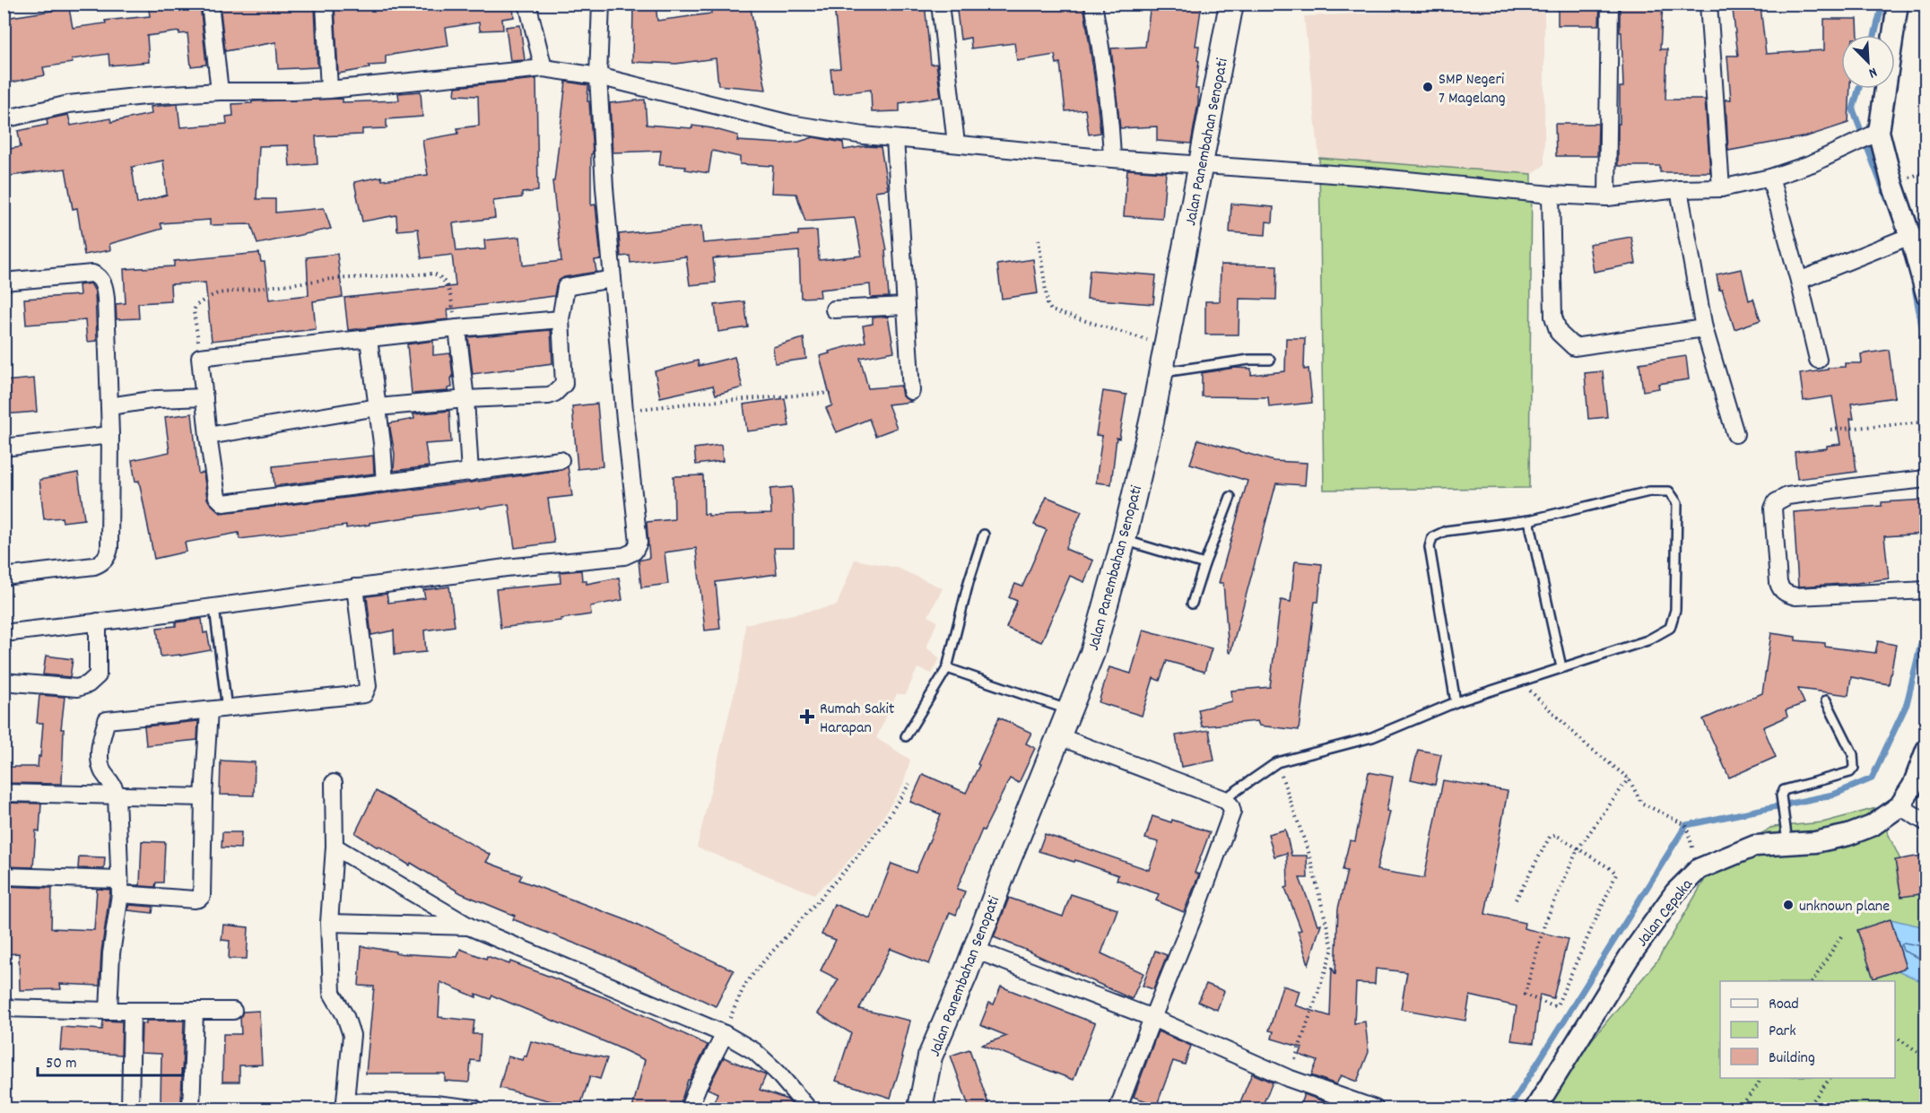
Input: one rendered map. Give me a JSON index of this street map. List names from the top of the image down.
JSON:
{
  "streets": {
    "main road": ["Jalan Panembahan Senopati"],
    "street": ["Jalan Cepaka"]
  },
  "places": {
    "other": ["SMP Negeri 7 Magelang", "unknown plane"],
    "health": ["Rumah Sakit Harapan"]
  },
  "legend": ["Road", "Park", "Building"],
  "scale_bar": "50 m",
  "north": "bottom right"
}
